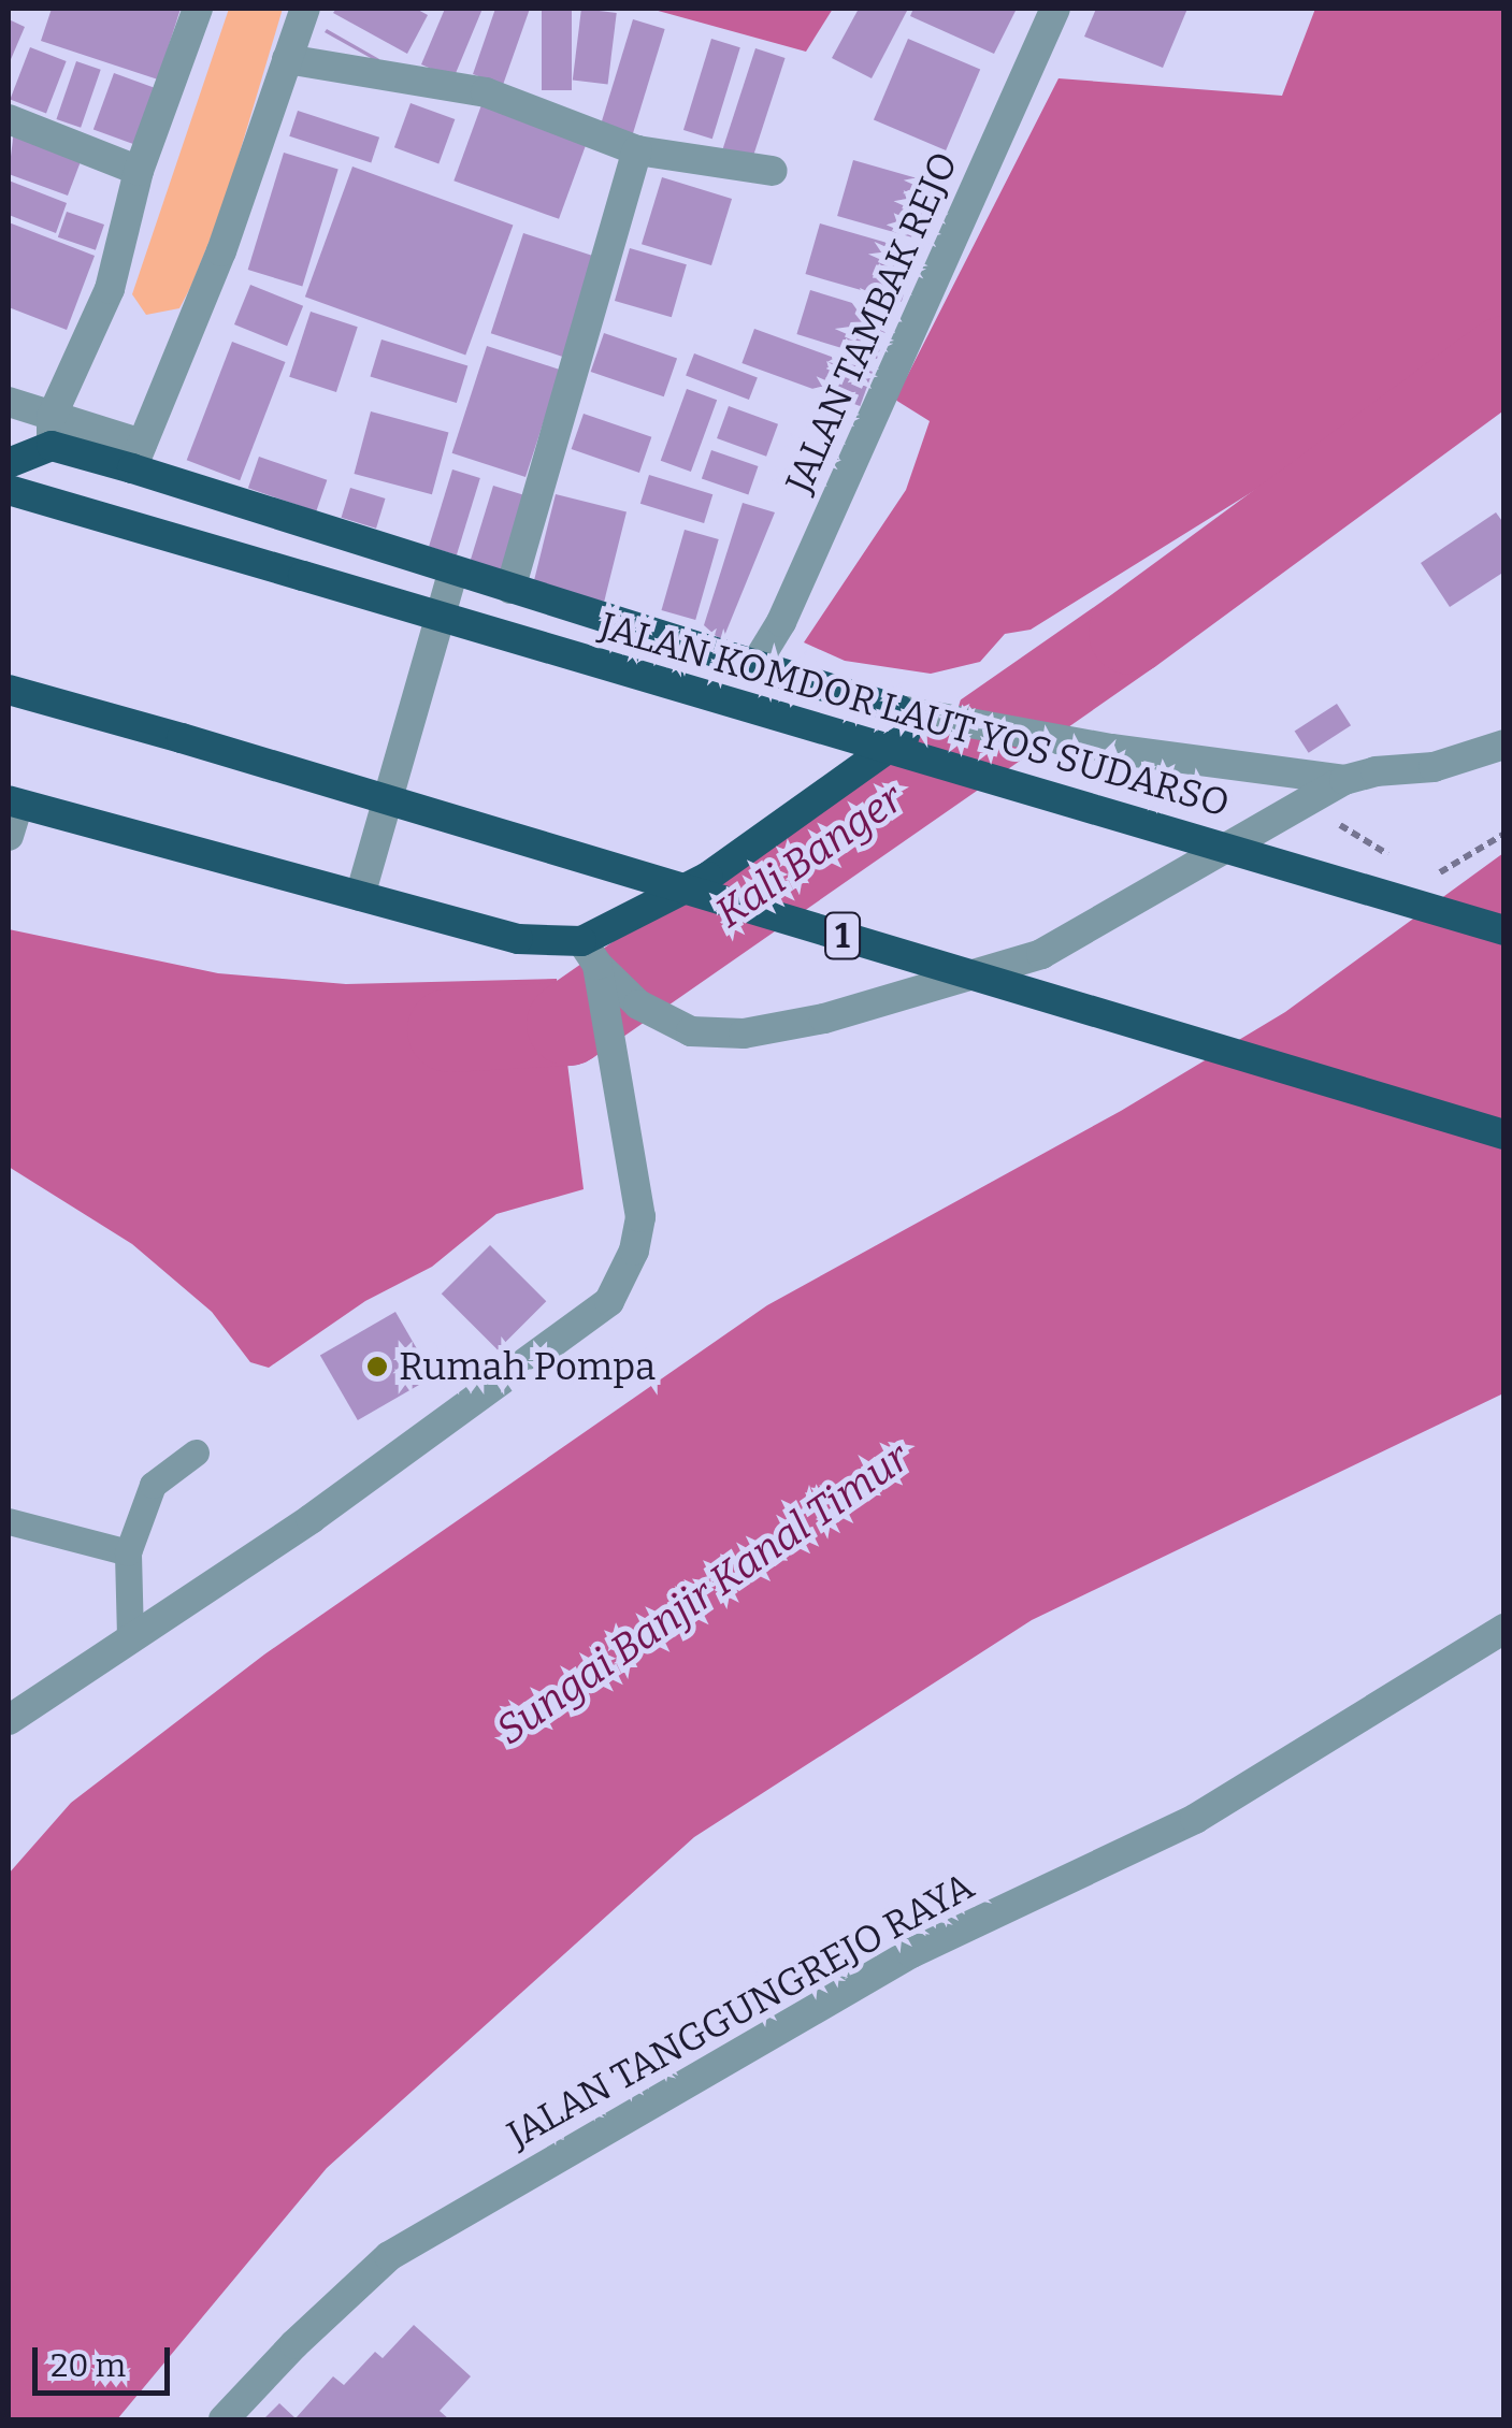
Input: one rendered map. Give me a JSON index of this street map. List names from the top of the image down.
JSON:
{
  "streets": {
    "highway": ["JALAN KOMDOR LAUT YOS SUDARSO", "1"],
    "street": ["JALAN TAMBAK REJO", "JALAN TANGGUNGREJO RAYA"]
  },
  "water": ["Kali Banger", "Sungai Banjir Kanal Timur"],
  "places": ["Rumah Pompa"],
  "scale_bar": "20 m"
}
